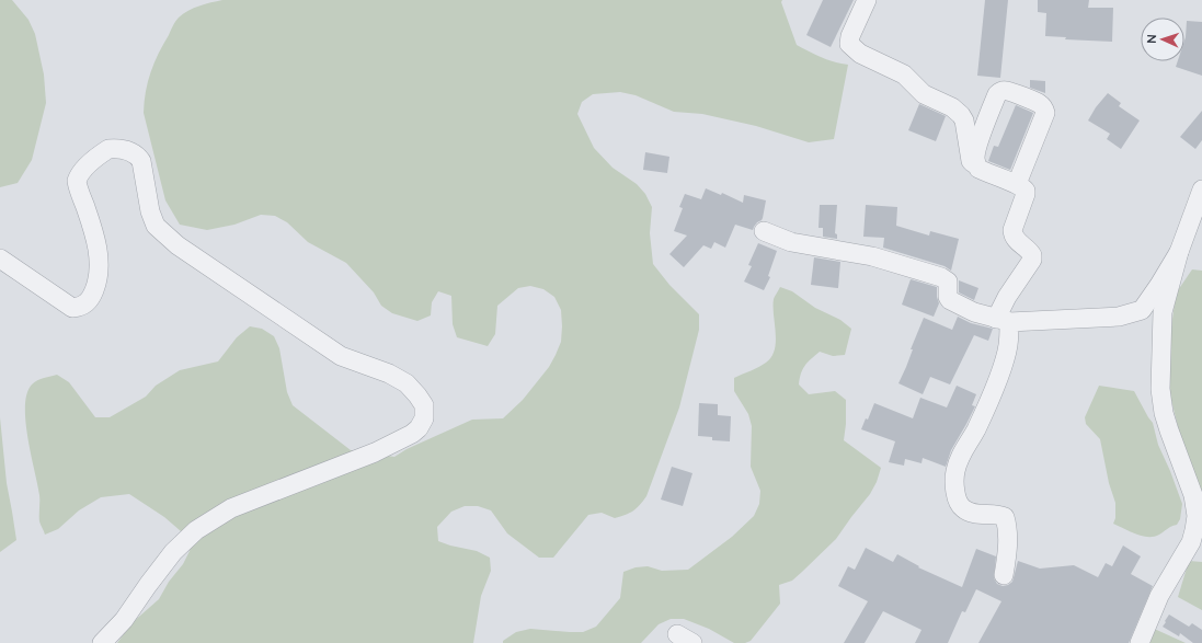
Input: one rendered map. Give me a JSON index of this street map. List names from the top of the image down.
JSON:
{
  "north": "left"
}
